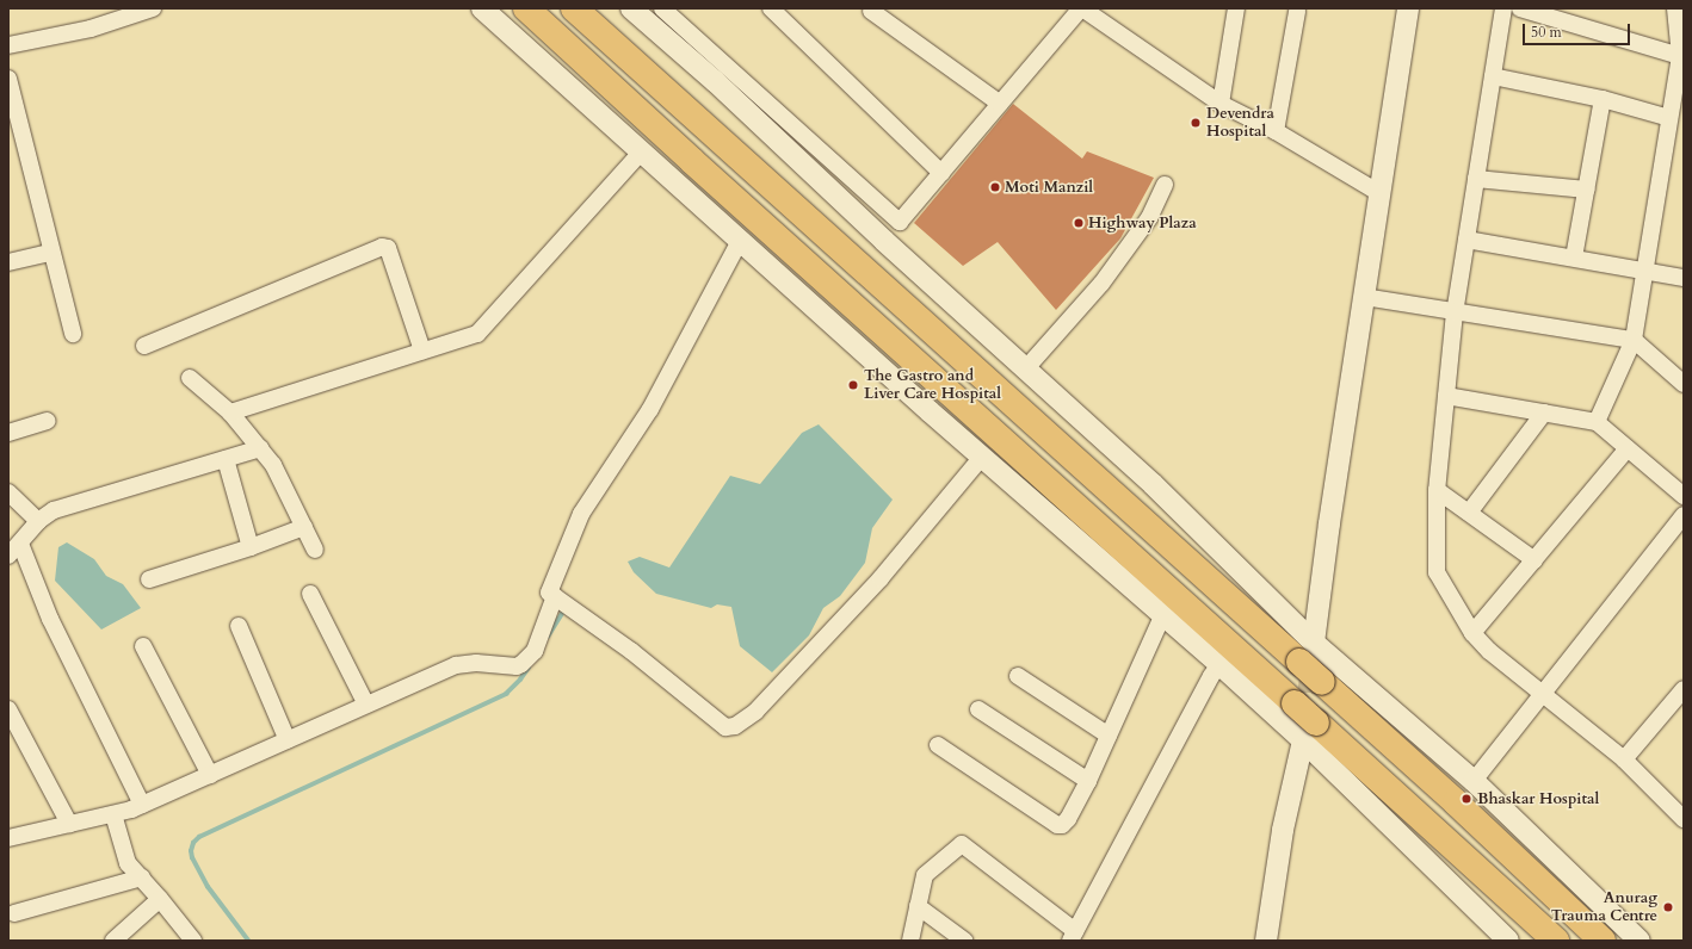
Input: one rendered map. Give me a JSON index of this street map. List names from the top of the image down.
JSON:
{
  "places": [
    "Devendra Hospital",
    "Moti Manzil",
    "Highway Plaza",
    "The Gastro and Liver Care Hospital",
    "Bhaskar Hospital",
    "Anurag Trauma Centre"
  ],
  "scale_bar": "50 m"
}
